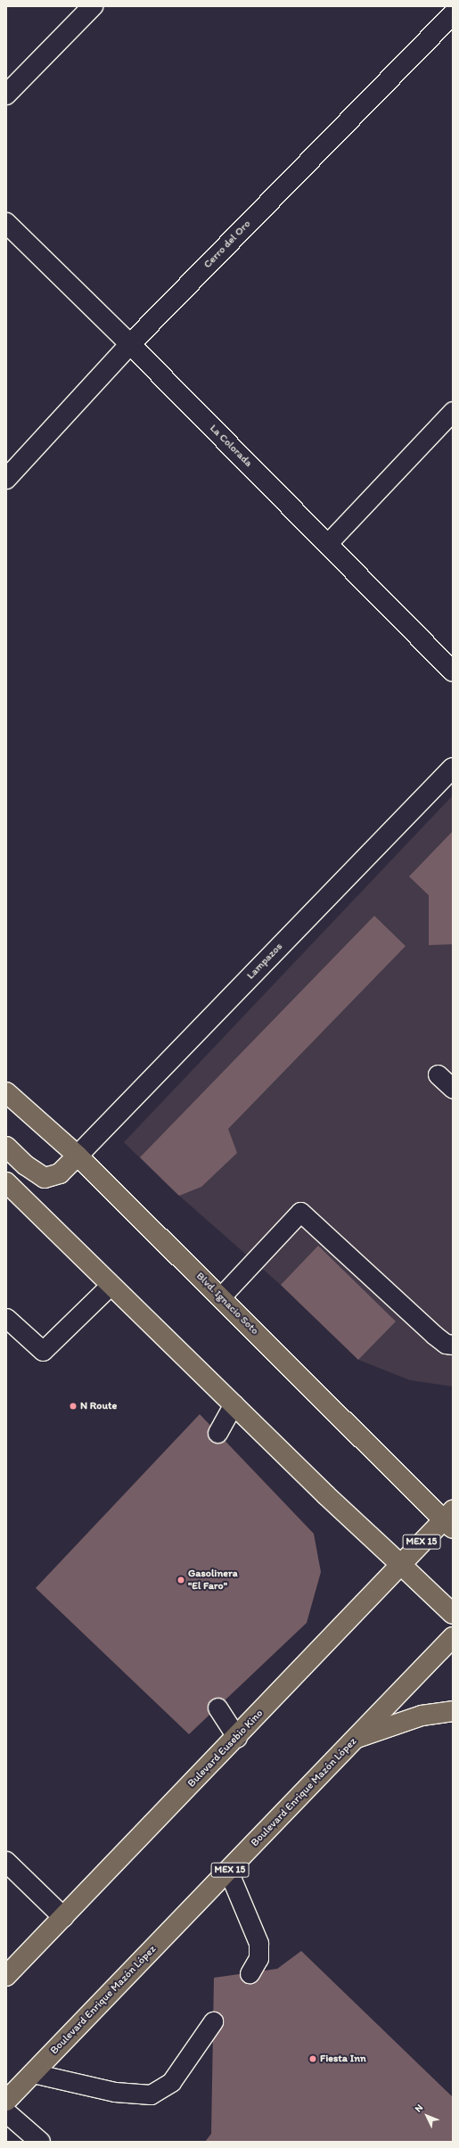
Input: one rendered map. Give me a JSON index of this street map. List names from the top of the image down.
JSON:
{
  "streets": {
    "main road": [
      "Blvd. Ignacio Soto",
      "MEX 15",
      "Bulevard Eusebio Kino",
      "Boulevard Enrique Mazón López"
    ],
    "street": ["Cerro del Oro", "La Colorada", "Lampazos"]
  },
  "crossings": [
    ["Cerro del Oro", "La Colorada"],
    ["Lampazos", "Blvd. Ignacio Soto"],
    ["Blvd. Ignacio Soto", "Bulevard Eusebio Kino"]
  ],
  "places": ["N Route", "Gasolinera \"El Faro\"", "Fiesta Inn"],
  "north": "top left"
}
